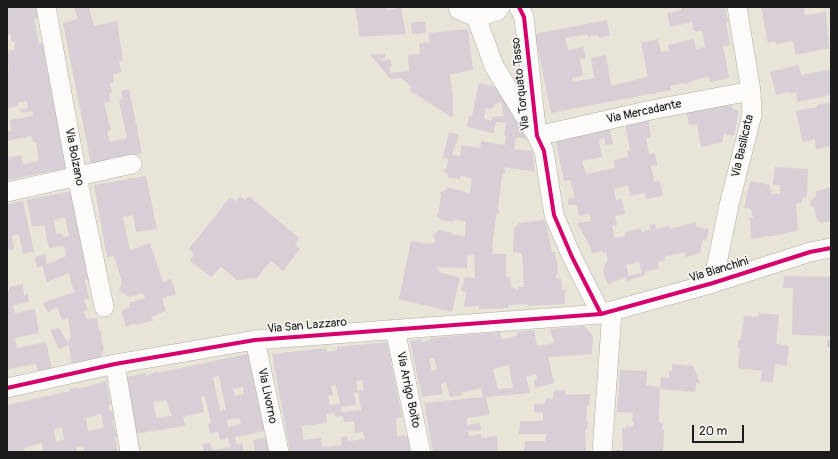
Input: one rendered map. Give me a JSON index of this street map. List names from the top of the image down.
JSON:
{
  "streets": {
    "street": [
      "Via Torquato Tasso",
      "Via Mercadante",
      "Via Basilicata",
      "Via Bolzano",
      "Via Bianchini",
      "Via San Lazzaro",
      "Via Arrigo Boito",
      "Via Livorno"
    ]
  },
  "crossings": [
    ["Via Torquato Tasso", "Via Mercadante"],
    ["Via Torquato Tasso", "Via Bianchini"],
    ["Via Torquato Tasso", "Via San Lazzaro"],
    ["Via Mercadante", "Via Basilicata"],
    ["Via Basilicata", "Via Bianchini"],
    ["Via Bianchini", "Via San Lazzaro"],
    ["Via San Lazzaro", "Via Arrigo Boito"],
    ["Via San Lazzaro", "Via Livorno"]
  ],
  "scale_bar": "20 m"
}
